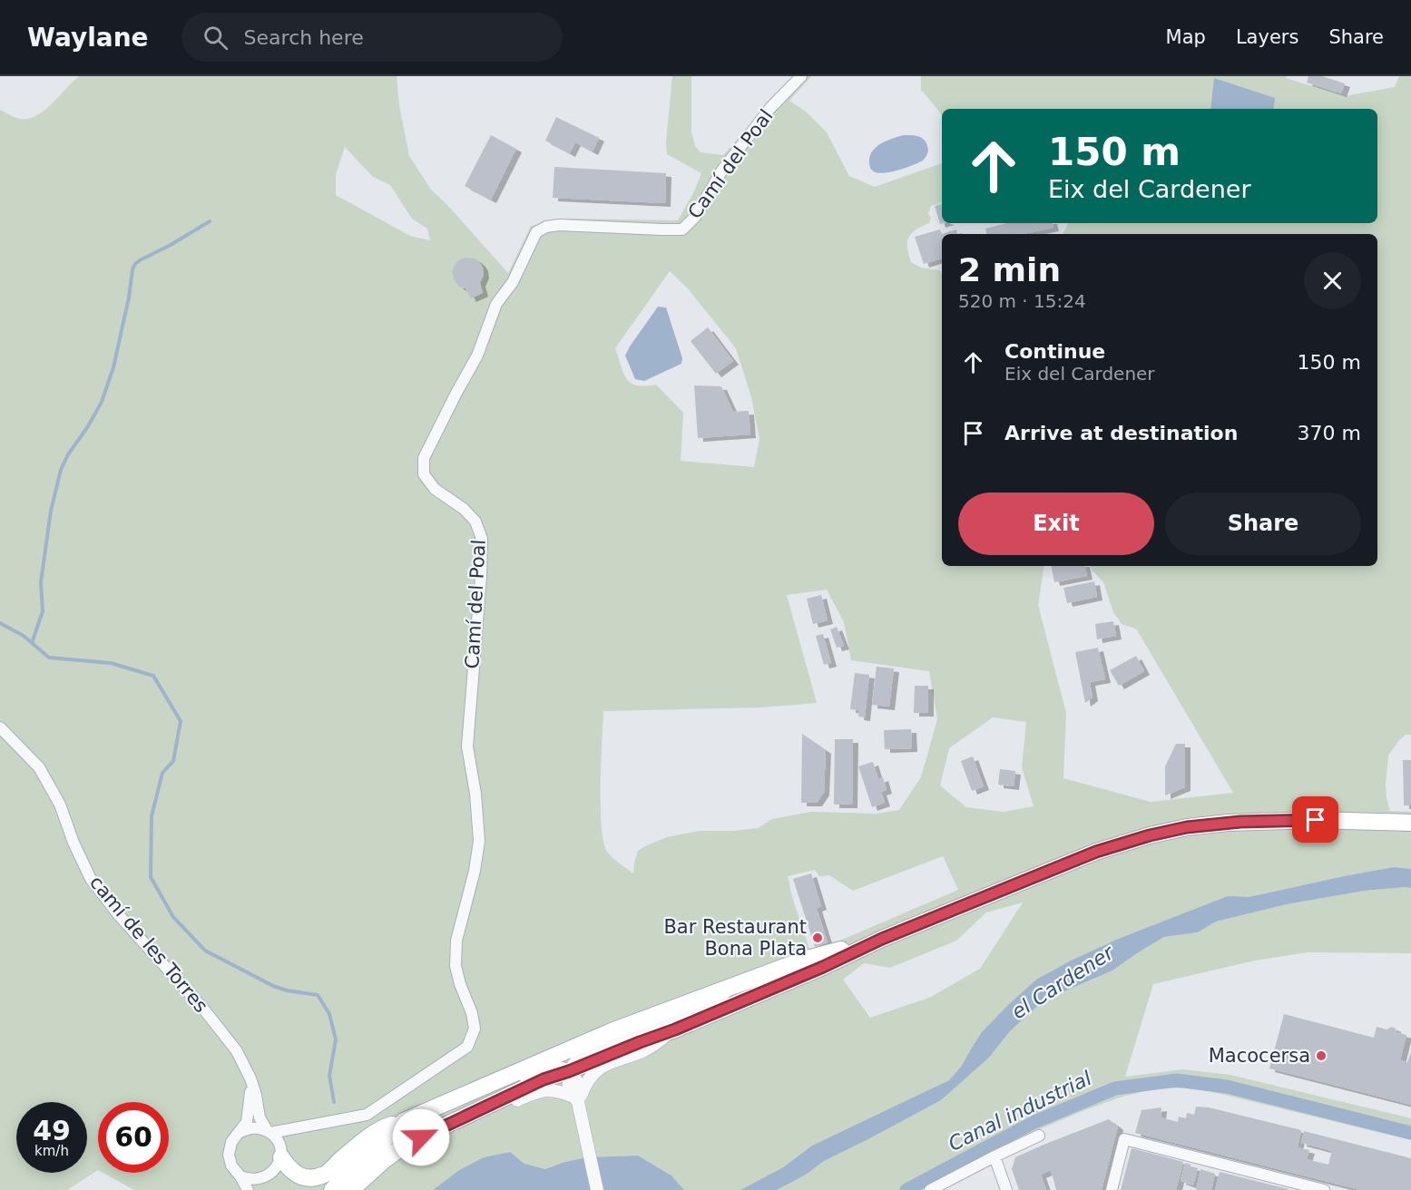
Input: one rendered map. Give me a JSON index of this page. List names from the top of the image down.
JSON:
{
  "streets": {
    "street": ["Camí del Poal", "camí de les Torres"]
  },
  "water": ["el Cardener", "Canal industrial"],
  "places": ["Bar Restaurant Bona Plata", "Macocersa"],
  "page": {
    "header": "Waylane",
    "search": "Search here",
    "nav": ["Map", "Layers", "Share"],
    "turn": ["150 m", "Eix del Cardener"],
    "heading": ["2 min", "520 m · 15:24"],
    "list": [
      {
        "name": "Continue",
        "note": "Eix del Cardener",
        "value": "150 m"
      },
      {
        "name": "Arrive at destination",
        "value": "370 m"
      }
    ],
    "buttons": ["Exit", "Share"],
    "speed": "49 km/h",
    "limit": "60"
  }
}
